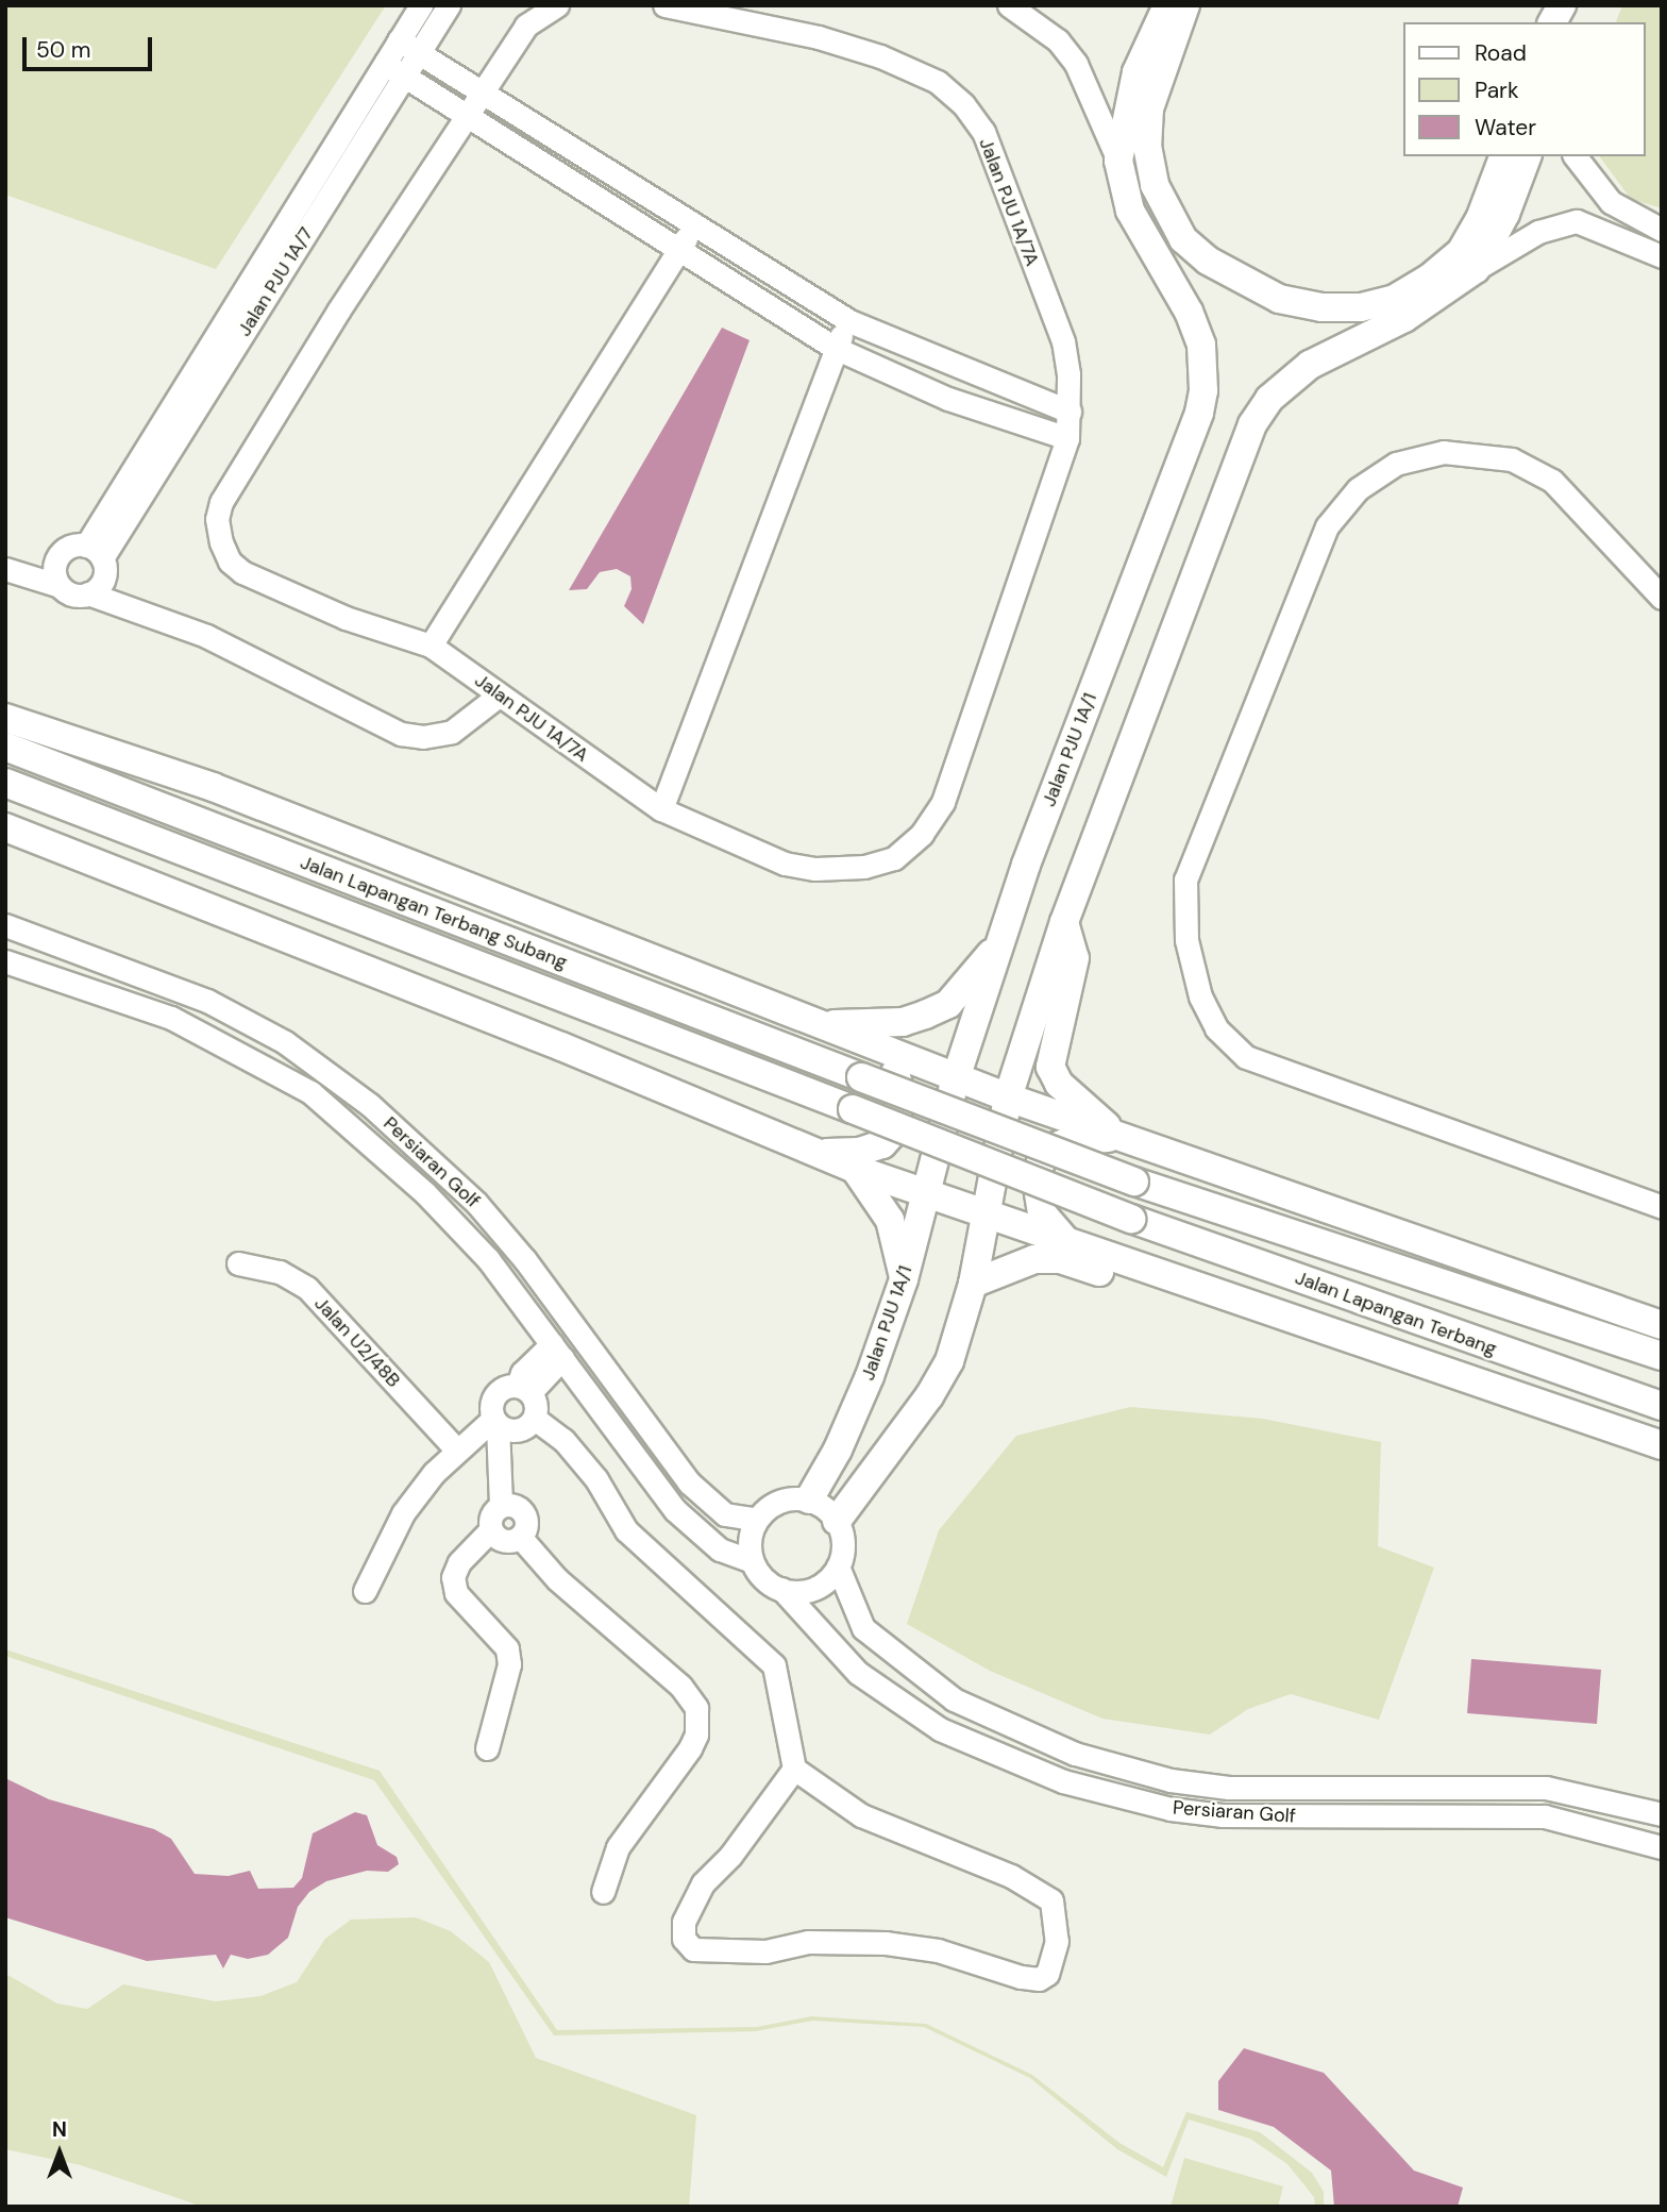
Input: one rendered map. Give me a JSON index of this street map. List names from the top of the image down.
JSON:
{
  "streets": {
    "main road": ["Jalan PJU 1A/1", "Jalan Lapangan Terbang Subang", "Jalan Lapangan Terbang"],
    "street": [
      "Jalan PJU 1A/7A",
      "Jalan PJU 1A/7",
      "Persiaran Golf",
      "Jalan U2/48B"
    ]
  },
  "crossings": [
    ["Jalan PJU 1A/1", "Persiaran Golf"],
    ["Jalan Lapangan Terbang Subang", "Jalan Lapangan Terbang"]
  ],
  "legend": ["Road", "Park", "Water"],
  "scale_bar": "50 m",
  "north": "top"
}
